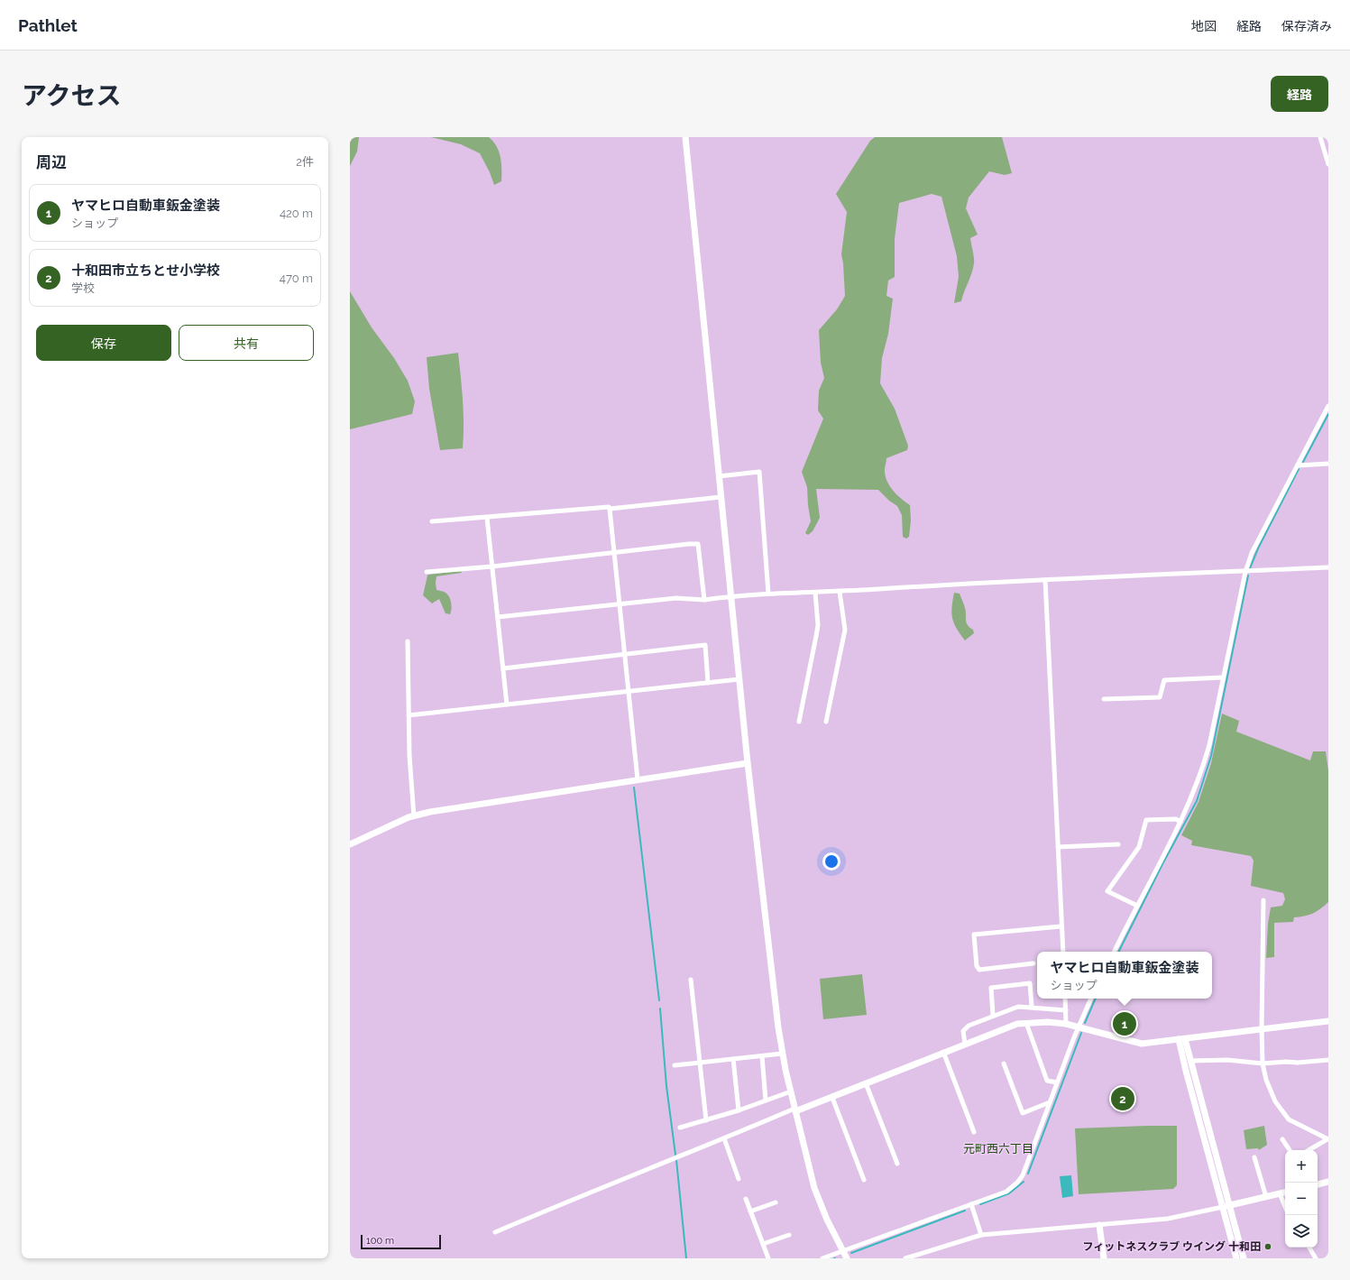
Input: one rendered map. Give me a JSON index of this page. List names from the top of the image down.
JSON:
{
  "districts": ["元町西六丁目"],
  "places": ["フィットネスクラブ ウイング 十和田"],
  "scale_bar": "100 m",
  "page": {
    "header": "Pathlet",
    "nav": ["地図", "経路", "保存済み"],
    "title": "アクセス",
    "buttons": [
      "経路",
      ["保存", "共有"]
    ],
    "heading": ["周辺", "2件"],
    "list": [
      {
        "mark": "1",
        "name": "ヤマヒロ自動車鈑金塗装",
        "note": "ショップ",
        "value": "420 m"
      },
      {
        "mark": "2",
        "name": "十和田市立ちとせ小学校",
        "note": "学校",
        "value": "470 m"
      }
    ],
    "popup": ["ヤマヒロ自動車鈑金塗装", "ショップ"],
    "pins": ["1", "2"],
    "map_buttons": ["+", "−"],
    "scale": "100 m"
  }
}
